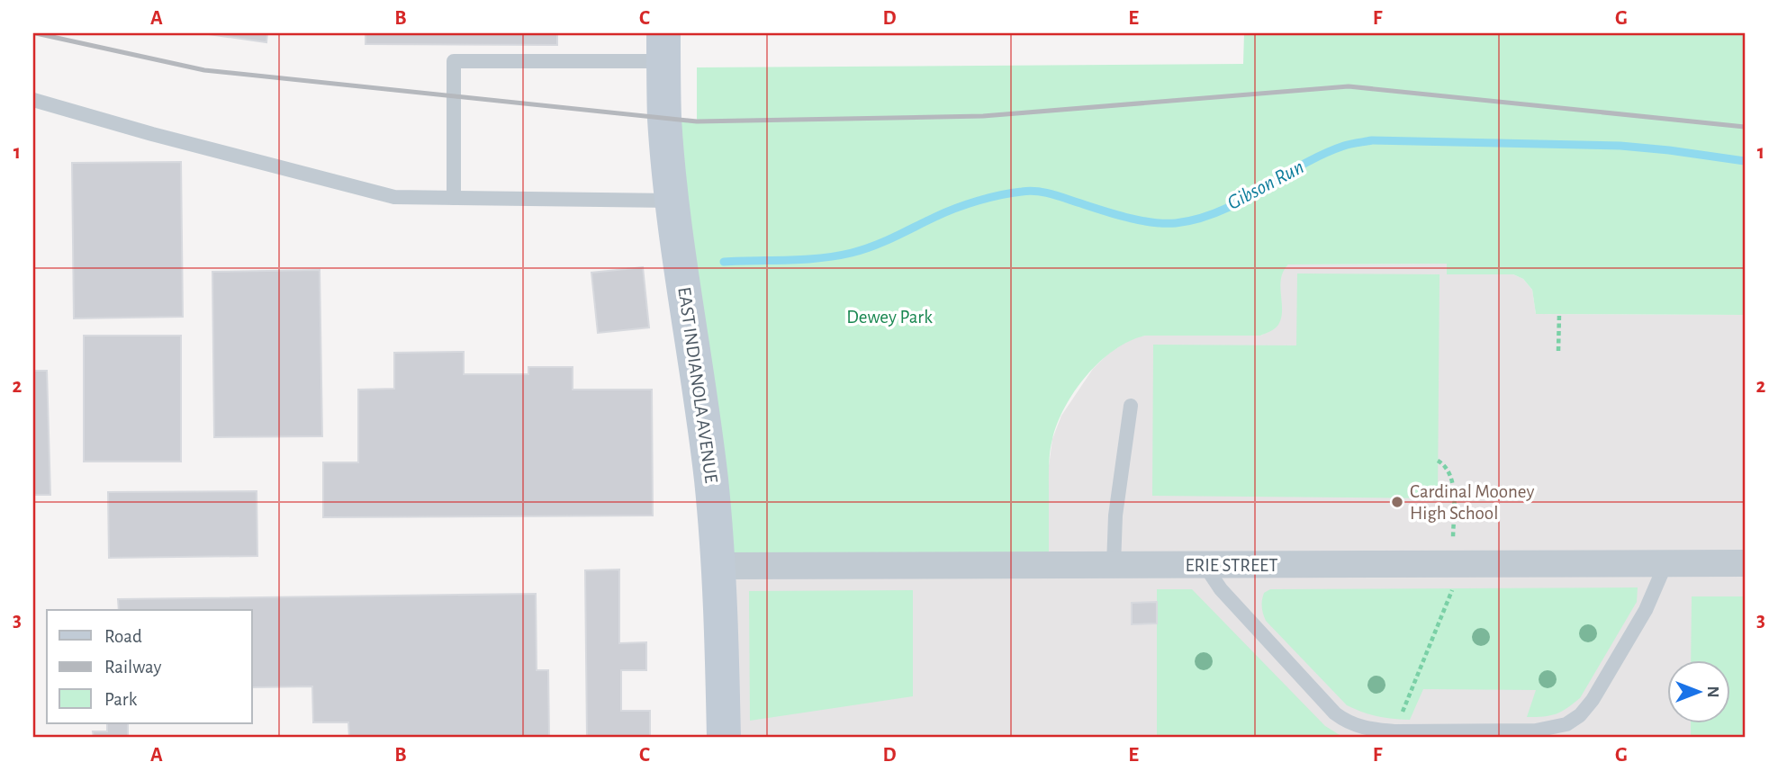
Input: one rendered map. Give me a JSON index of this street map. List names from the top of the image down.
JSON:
{
  "streets": {
    "street": ["EAST INDIANOLA AVENUE", "ERIE STREET"]
  },
  "crossings": [
    ["EAST INDIANOLA AVENUE", "ERIE STREET"]
  ],
  "water": ["Gibson Run"],
  "parks": ["Dewey Park"],
  "places": ["Cardinal Mooney High School"],
  "legend": ["Road", "Railway", "Park"],
  "north": "right",
  "grid": {
    "columns": [
      "A",
      "B",
      "C",
      "D",
      "E",
      "F",
      "G"
    ],
    "rows": ["1", "2", "3"]
  }
}
